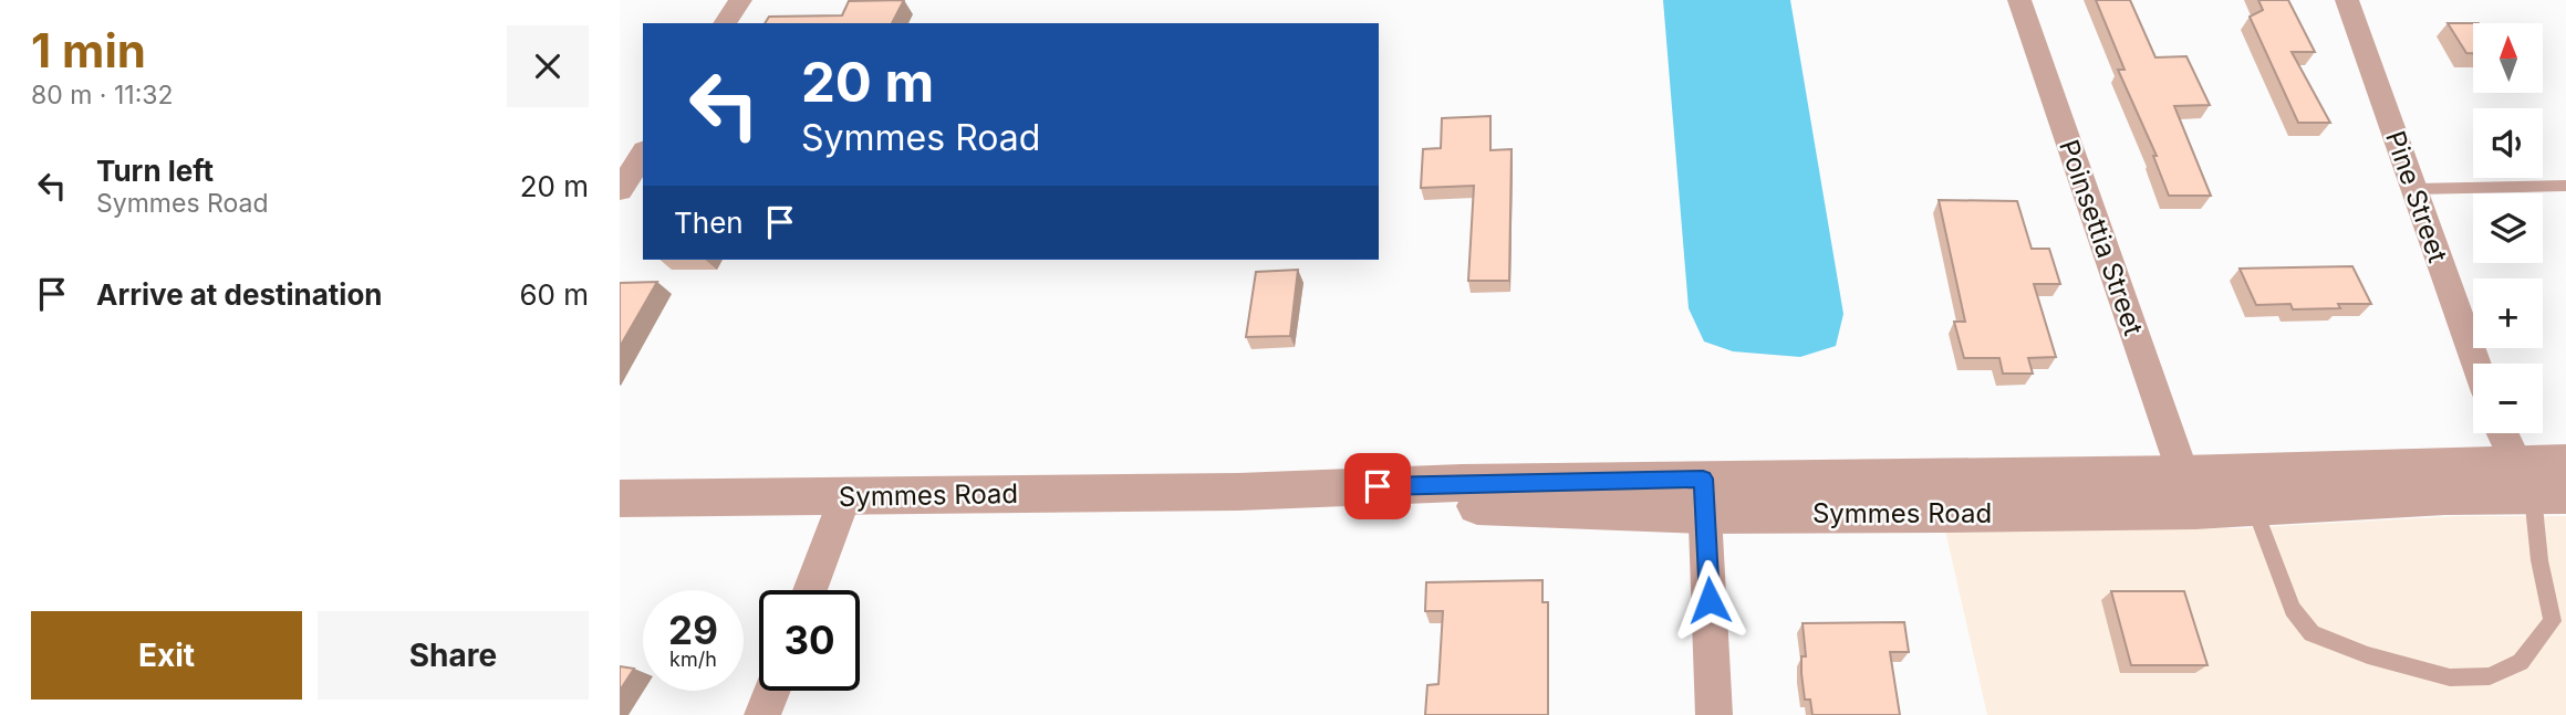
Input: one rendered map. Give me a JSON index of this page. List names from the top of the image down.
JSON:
{
  "streets": {
    "street": ["Pine Street", "Poinsettia Street", "Symmes Road"]
  },
  "crossings": [
    ["Poinsettia Street", "Symmes Road"]
  ],
  "north": "top",
  "page": {
    "heading": ["1 min", "80 m · 11:32"],
    "map_buttons": ["+", "−"],
    "turn": ["20 m", "Symmes Road"],
    "list": [
      {
        "name": "Turn left",
        "note": "Symmes Road",
        "value": "20 m"
      },
      {
        "name": "Arrive at destination",
        "value": "60 m"
      }
    ],
    "then": "Then",
    "speed": "29 km/h",
    "limit": "30",
    "buttons": ["Exit", "Share"]
  }
}
